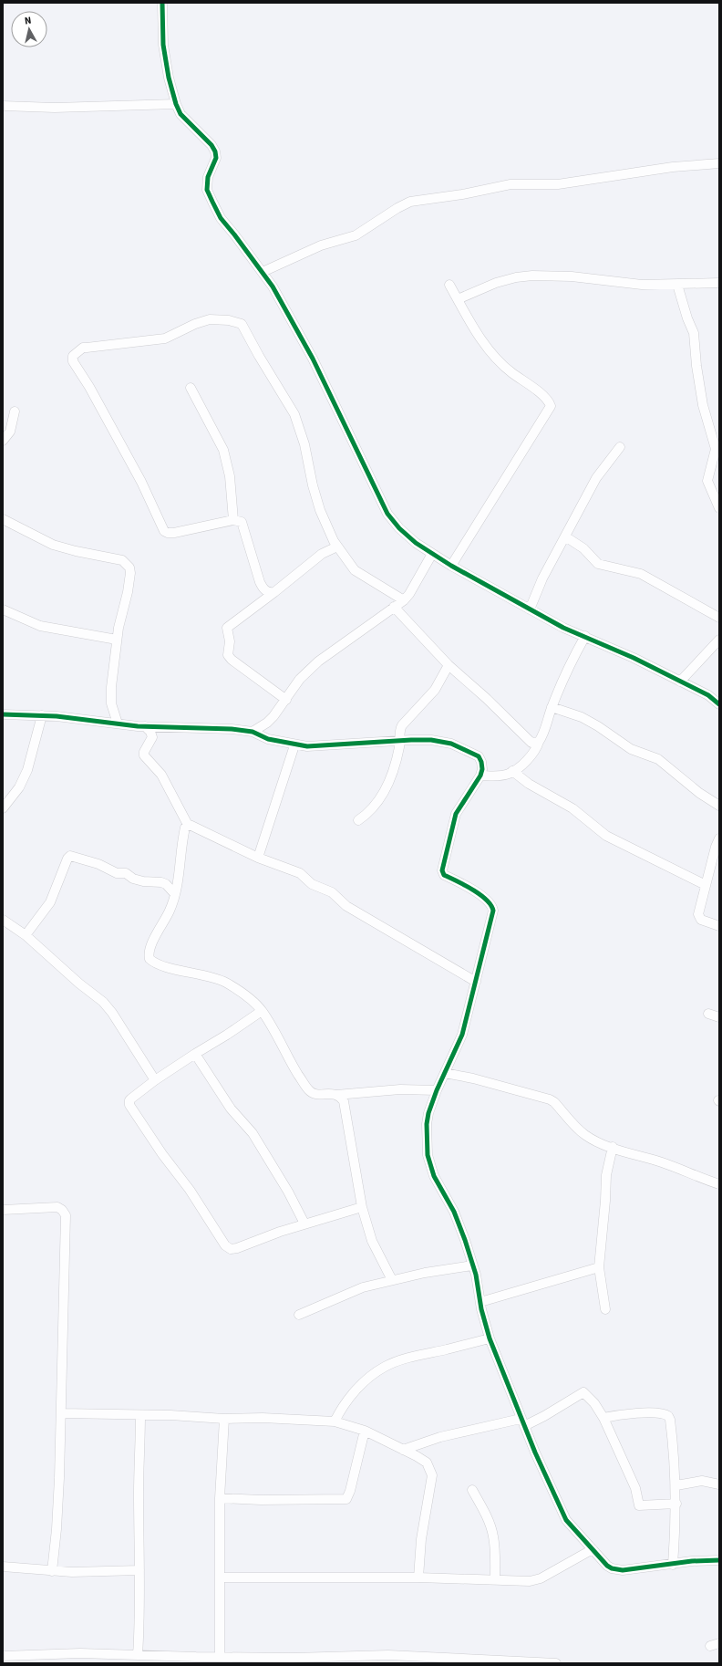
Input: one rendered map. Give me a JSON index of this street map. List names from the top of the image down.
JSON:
{
  "north": "top"
}
